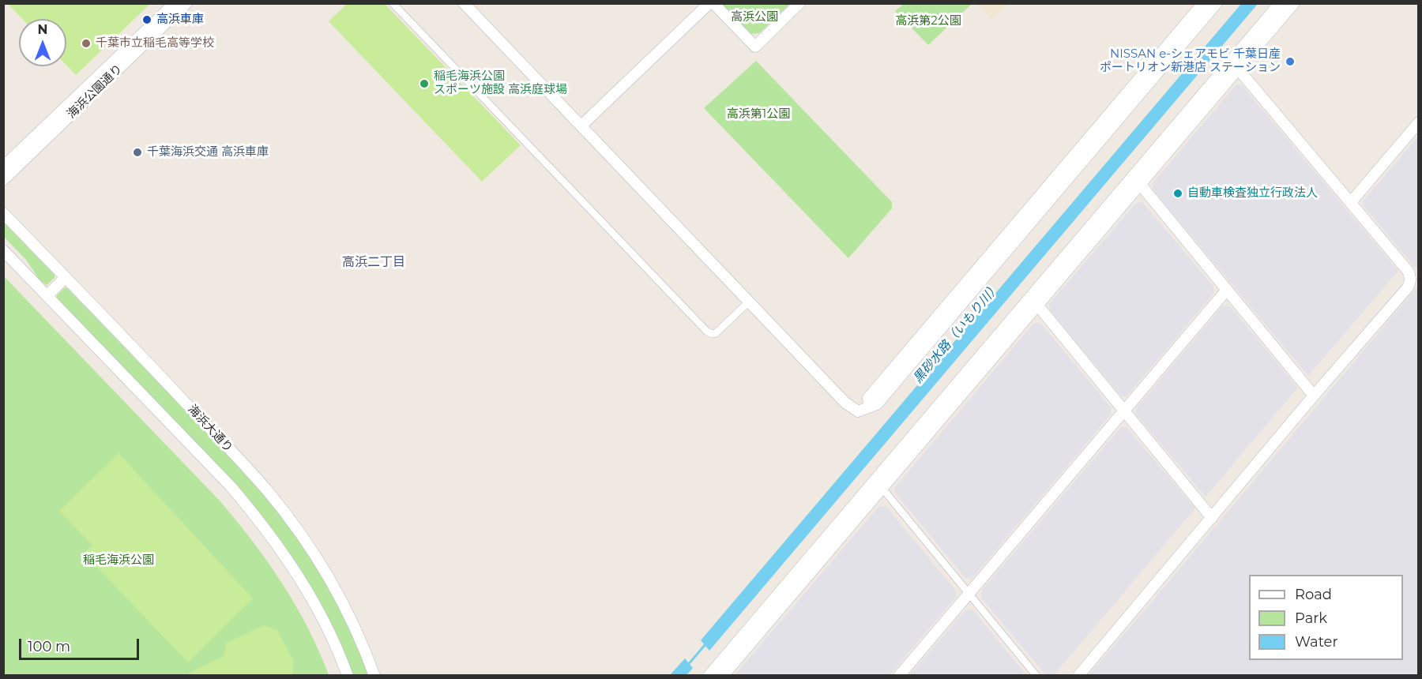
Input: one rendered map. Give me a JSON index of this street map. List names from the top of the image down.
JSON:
{
  "streets": {
    "street": ["海浜公園通り", "海浜大通り"]
  },
  "districts": ["高浜二丁目"],
  "water": ["黒砂水路（いもり川）"],
  "parks": [
    "高浜公園",
    "高浜第2公園",
    "高浜第1公園",
    "稲毛海浜公園"
  ],
  "places": [
    "高浜車庫",
    "千葉市立稲毛高等学校",
    "NISSAN e-シェアモビ 千葉日産 ポートリオン新港店 ステーション",
    "稲毛海浜公園 スポーツ施設 高浜庭球場",
    "千葉海浜交通 高浜車庫",
    "自動車検査独立行政法人"
  ],
  "legend": ["Road", "Park", "Water"],
  "scale_bar": "100 m",
  "north": "top"
}
